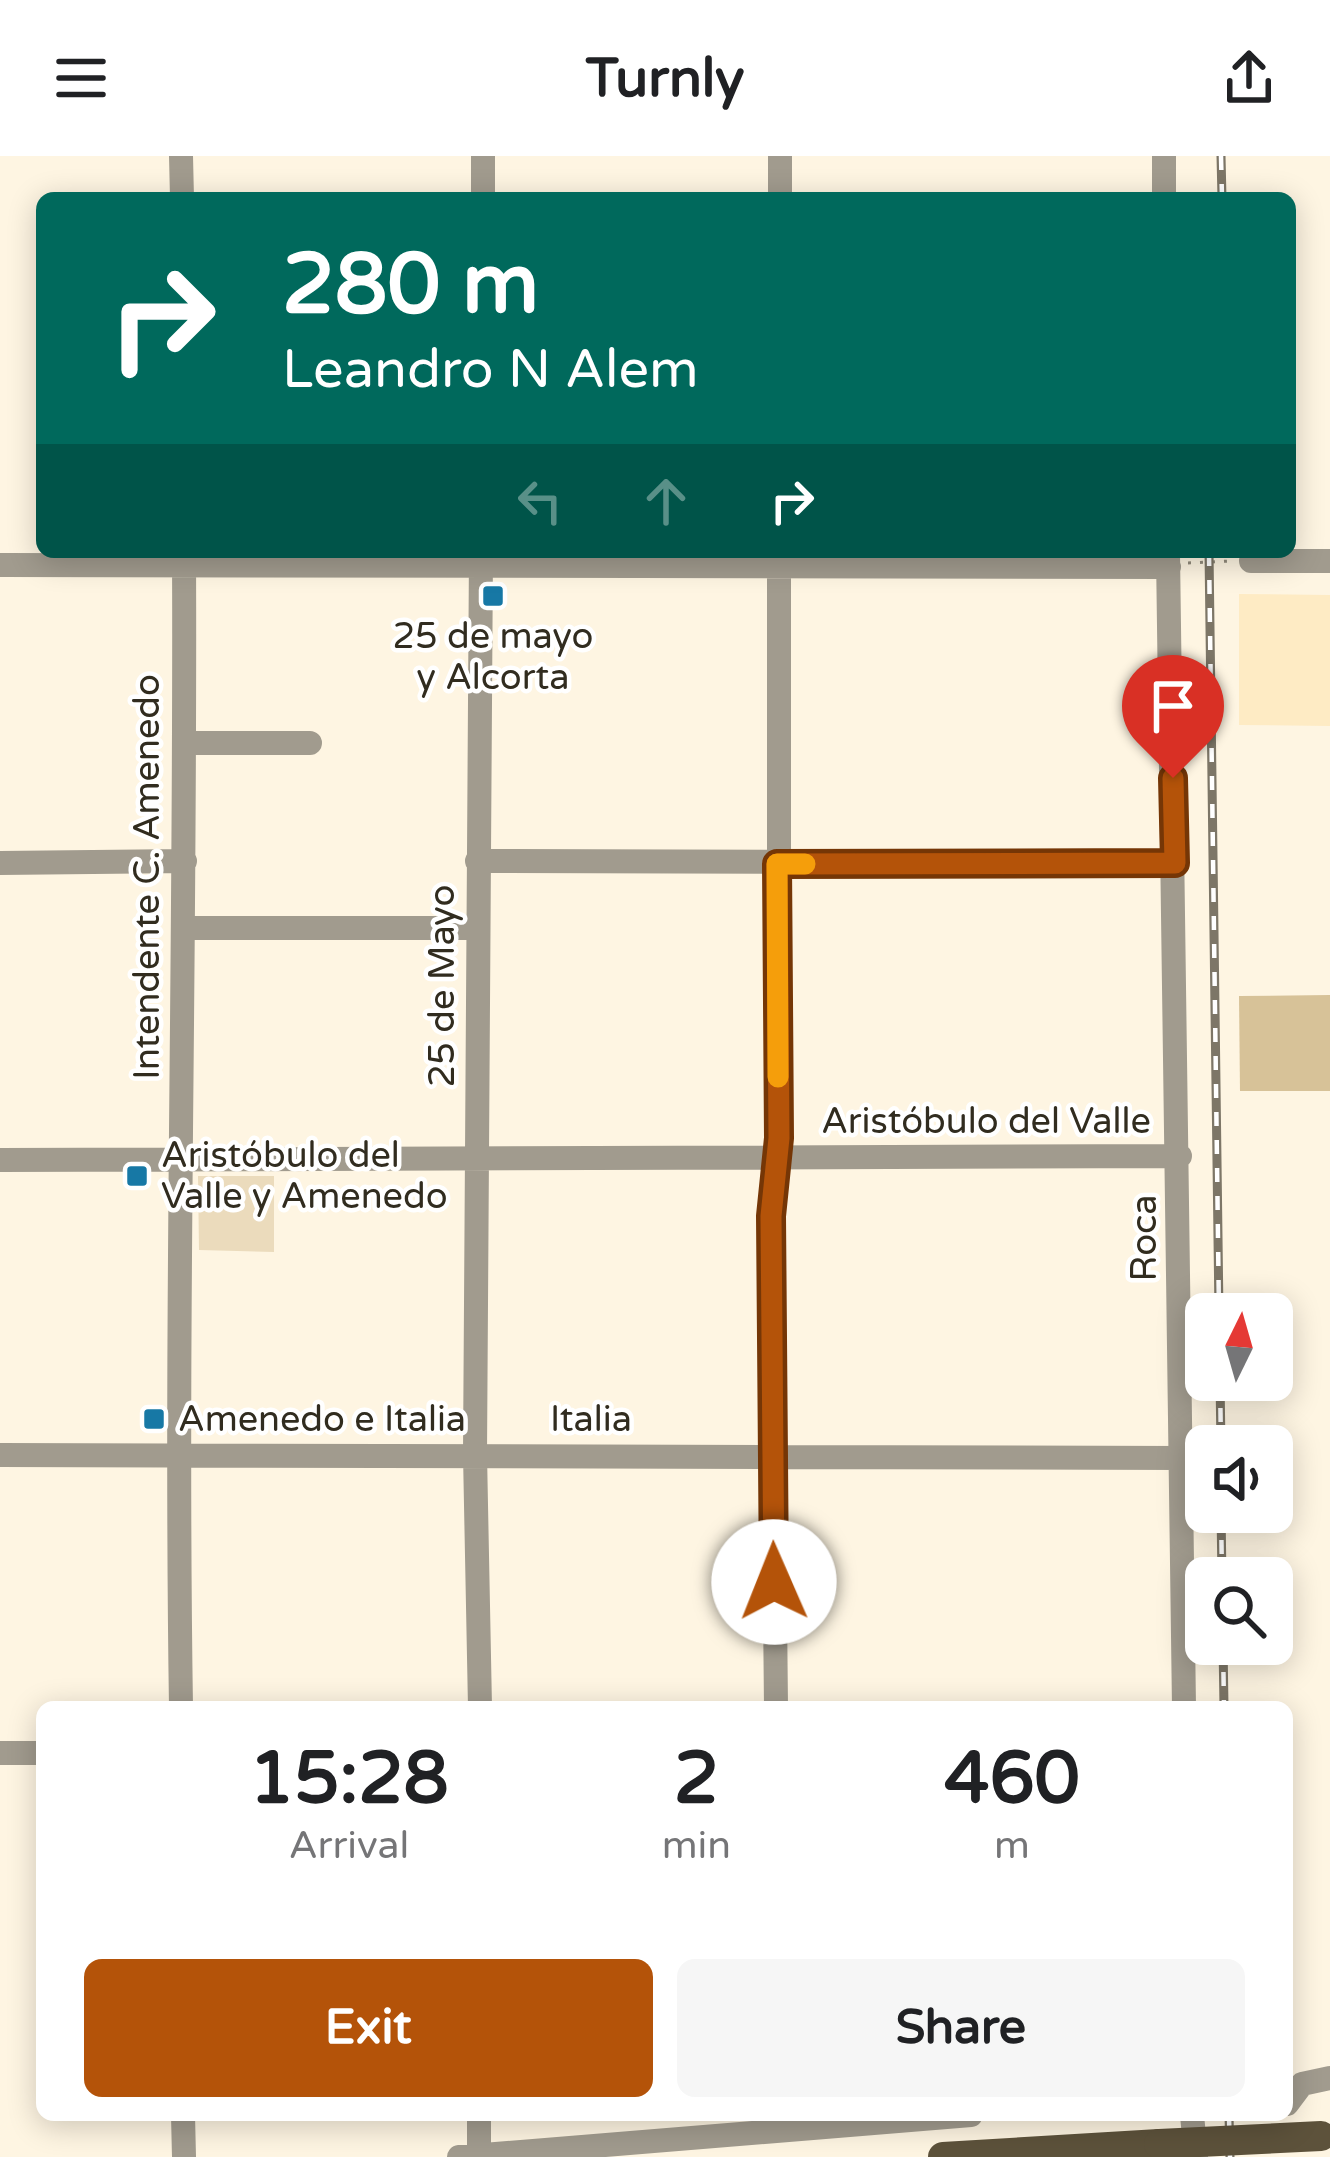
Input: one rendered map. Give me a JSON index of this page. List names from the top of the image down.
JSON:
{
  "streets": {
    "street": [
      "Intendente C. Amenedo",
      "25 de Mayo",
      "Aristóbulo del Valle",
      "Roca",
      "Italia"
    ]
  },
  "crossings": [
    ["Intendente C. Amenedo", "Aristóbulo del Valle"],
    ["Intendente C. Amenedo", "Italia"],
    ["25 de Mayo", "Aristóbulo del Valle"],
    ["25 de Mayo", "Italia"],
    ["Aristóbulo del Valle", "Roca"],
    ["Roca", "Italia"]
  ],
  "places": {
    "transit": ["25 de mayo y Alcorta", "Aristóbulo del Valle y Amenedo", "Amenedo e Italia"]
  },
  "north": "top",
  "page": {
    "header": "Turnly",
    "turn": ["280 m", "Leandro N Alem"],
    "eta": [
      "15:28",
      "Arrival",
      "2",
      "min",
      "460",
      "m"
    ],
    "buttons": ["Exit", "Share"]
  }
}
